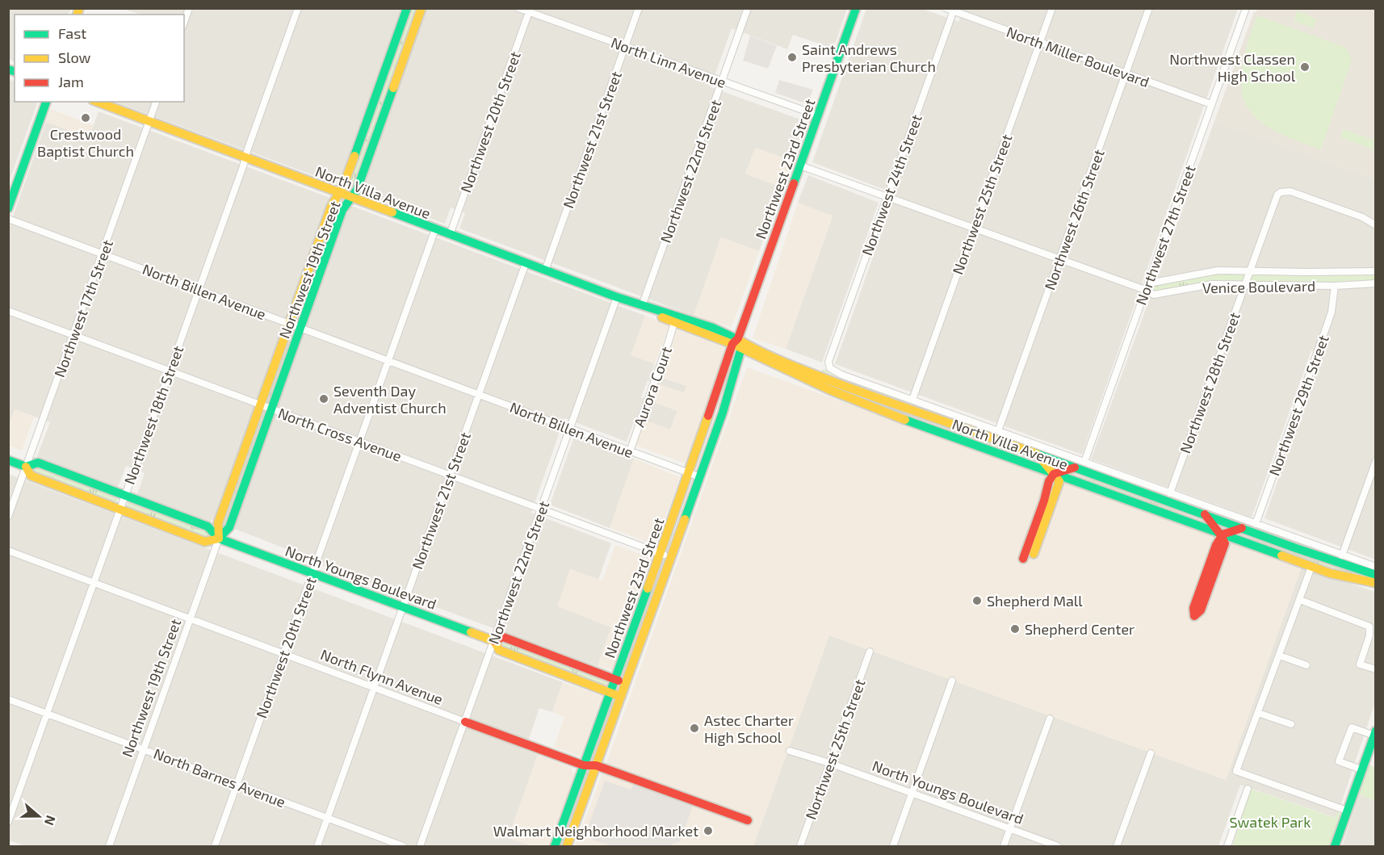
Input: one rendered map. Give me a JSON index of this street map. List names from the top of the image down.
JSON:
{
  "streets": {
    "street": [
      "North Miller Boulevard",
      "North Linn Avenue",
      "Northwest 20th Street",
      "Northwest 21st Street",
      "Northwest 23rd Street",
      "Northwest 22nd Street",
      "Northwest 24th Street",
      "North Villa Avenue",
      "Northwest 25th Street",
      "Northwest 26th Street",
      "Northwest 27th Street",
      "Northwest 19th Street",
      "Venice Boulevard",
      "North Billen Avenue",
      "Northwest 17th Street",
      "Northwest 28th Street",
      "Aurora Court",
      "Northwest 29th Street",
      "Northwest 18th Street",
      "North Cross Avenue",
      "North Youngs Boulevard",
      "North Flynn Avenue",
      "North Barnes Avenue"
    ]
  },
  "crossings": [
    ["North Miller Boulevard", "Northwest 24th Street"],
    ["North Miller Boulevard", "Northwest 25th Street"],
    ["North Miller Boulevard", "Northwest 26th Street"],
    ["North Miller Boulevard", "Northwest 27th Street"],
    ["North Linn Avenue", "Northwest 20th Street"],
    ["North Linn Avenue", "Northwest 21st Street"],
    ["North Linn Avenue", "Northwest 23rd Street"],
    ["North Linn Avenue", "Northwest 22nd Street"],
    ["Northwest 20th Street", "North Villa Avenue"],
    ["Northwest 20th Street", "North Billen Avenue"],
    ["Northwest 20th Street", "North Cross Avenue"],
    ["Northwest 20th Street", "North Youngs Boulevard"],
    ["Northwest 20th Street", "North Flynn Avenue"],
    ["Northwest 20th Street", "North Barnes Avenue"],
    ["Northwest 21st Street", "North Villa Avenue"],
    ["Northwest 21st Street", "North Billen Avenue"],
    ["Northwest 21st Street", "North Cross Avenue"],
    ["Northwest 21st Street", "North Youngs Boulevard"],
    ["Northwest 21st Street", "North Flynn Avenue"],
    ["Northwest 21st Street", "North Barnes Avenue"],
    ["Northwest 23rd Street", "North Villa Avenue"],
    ["Northwest 23rd Street", "North Billen Avenue"],
    ["Northwest 23rd Street", "North Cross Avenue"],
    ["Northwest 23rd Street", "North Youngs Boulevard"],
    ["Northwest 23rd Street", "North Flynn Avenue"],
    ["Northwest 22nd Street", "North Villa Avenue"],
    ["Northwest 22nd Street", "North Billen Avenue"],
    ["Northwest 22nd Street", "North Cross Avenue"],
    ["Northwest 22nd Street", "North Youngs Boulevard"],
    ["Northwest 22nd Street", "North Flynn Avenue"],
    ["Northwest 24th Street", "North Villa Avenue"],
    ["North Villa Avenue", "Northwest 25th Street"],
    ["North Villa Avenue", "Northwest 26th Street"],
    ["North Villa Avenue", "Northwest 27th Street"],
    ["North Villa Avenue", "Northwest 19th Street"],
    ["North Villa Avenue", "Northwest 17th Street"],
    ["North Villa Avenue", "Northwest 28th Street"],
    ["North Villa Avenue", "Aurora Court"],
    ["North Villa Avenue", "Northwest 29th Street"],
    ["North Villa Avenue", "Northwest 18th Street"],
    ["Northwest 25th Street", "North Youngs Boulevard"],
    ["Northwest 27th Street", "Venice Boulevard"],
    ["Northwest 19th Street", "North Billen Avenue"],
    ["Northwest 19th Street", "North Cross Avenue"],
    ["Northwest 19th Street", "North Youngs Boulevard"],
    ["Northwest 19th Street", "North Flynn Avenue"],
    ["Northwest 19th Street", "North Barnes Avenue"],
    ["Venice Boulevard", "Northwest 28th Street"],
    ["Venice Boulevard", "Northwest 29th Street"],
    ["North Billen Avenue", "Northwest 17th Street"],
    ["North Billen Avenue", "Aurora Court"],
    ["North Billen Avenue", "Northwest 18th Street"],
    ["Northwest 17th Street", "North Cross Avenue"],
    ["Northwest 17th Street", "North Youngs Boulevard"],
    ["Northwest 18th Street", "North Cross Avenue"],
    ["Northwest 18th Street", "North Youngs Boulevard"],
    ["Northwest 18th Street", "North Flynn Avenue"],
    ["Northwest 18th Street", "North Barnes Avenue"]
  ],
  "parks": ["Swatek Park"],
  "places": [
    "Saint Andrews Presbyterian Church",
    "Northwest Classen High School",
    "Crestwood Baptist Church",
    "Seventh Day Adventist Church",
    "Shepherd Mall",
    "Shepherd Center",
    "Astec Charter High School",
    "Walmart Neighborhood Market"
  ],
  "legend": ["Fast", "Slow", "Jam"],
  "north": "right"
}
